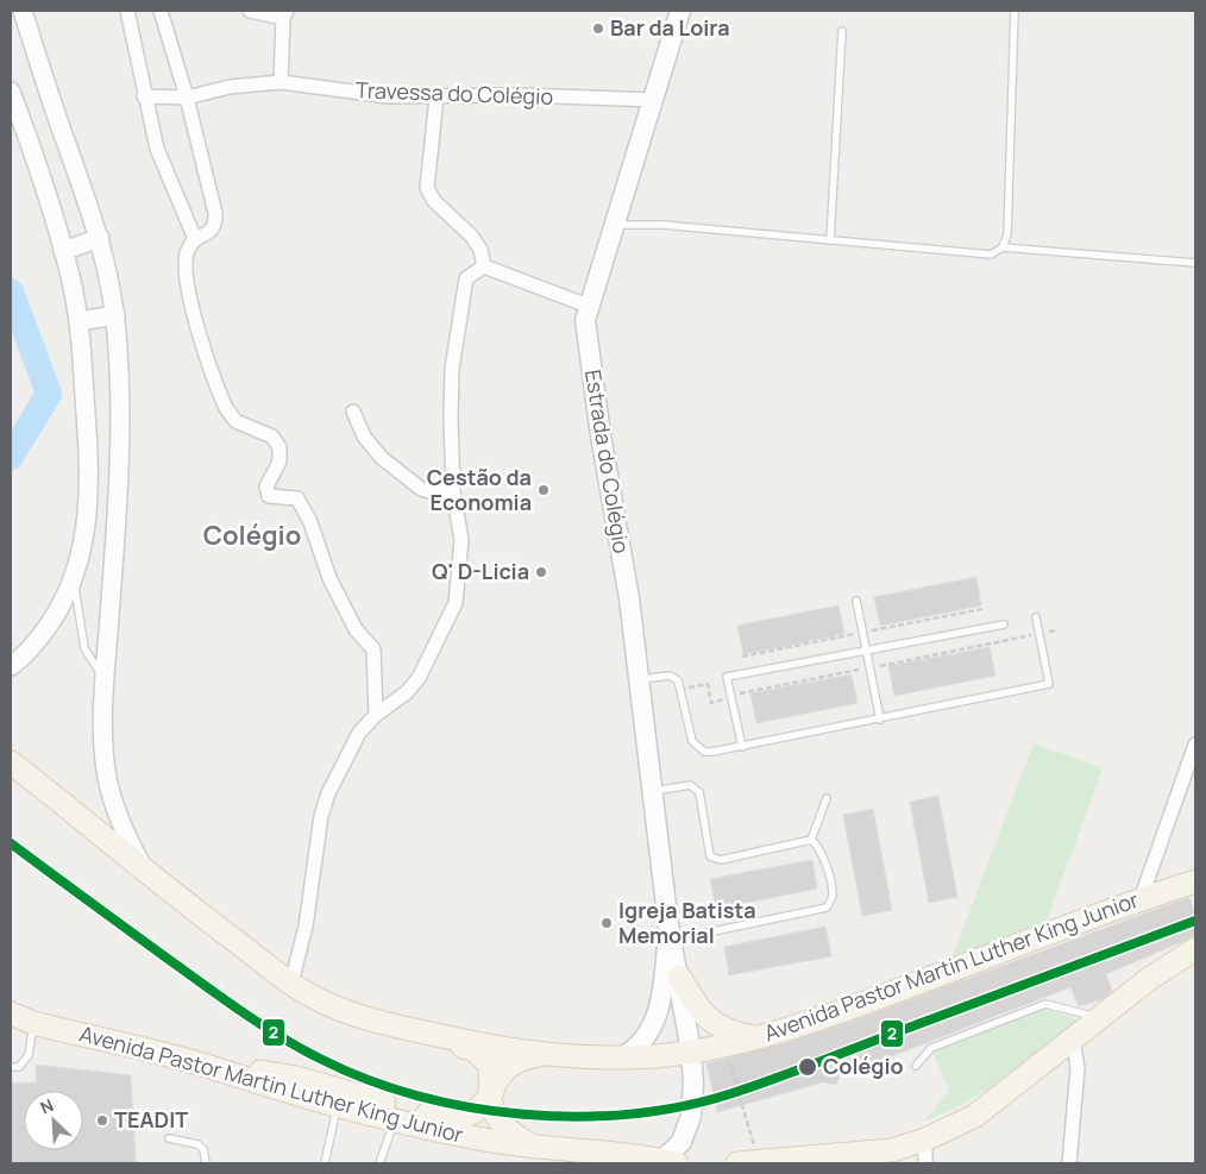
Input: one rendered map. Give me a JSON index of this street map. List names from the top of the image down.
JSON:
{
  "streets": {
    "main road": ["Estrada do Colégio", "Avenida Pastor Martin Luther King Junior"],
    "street": ["Travessa do Colégio"]
  },
  "crossings": [
    ["Travessa do Colégio", "Estrada do Colégio"],
    ["Estrada do Colégio", "Avenida Pastor Martin Luther King Junior"]
  ],
  "districts": ["Colégio"],
  "places": [
    "Bar da Loira",
    "Cestão da Economia",
    "Q' D-Licia",
    "Igreja Batista Memorial",
    "Colégio",
    "TEADIT"
  ],
  "lines": ["transit line 2"],
  "north": "top left"
}
